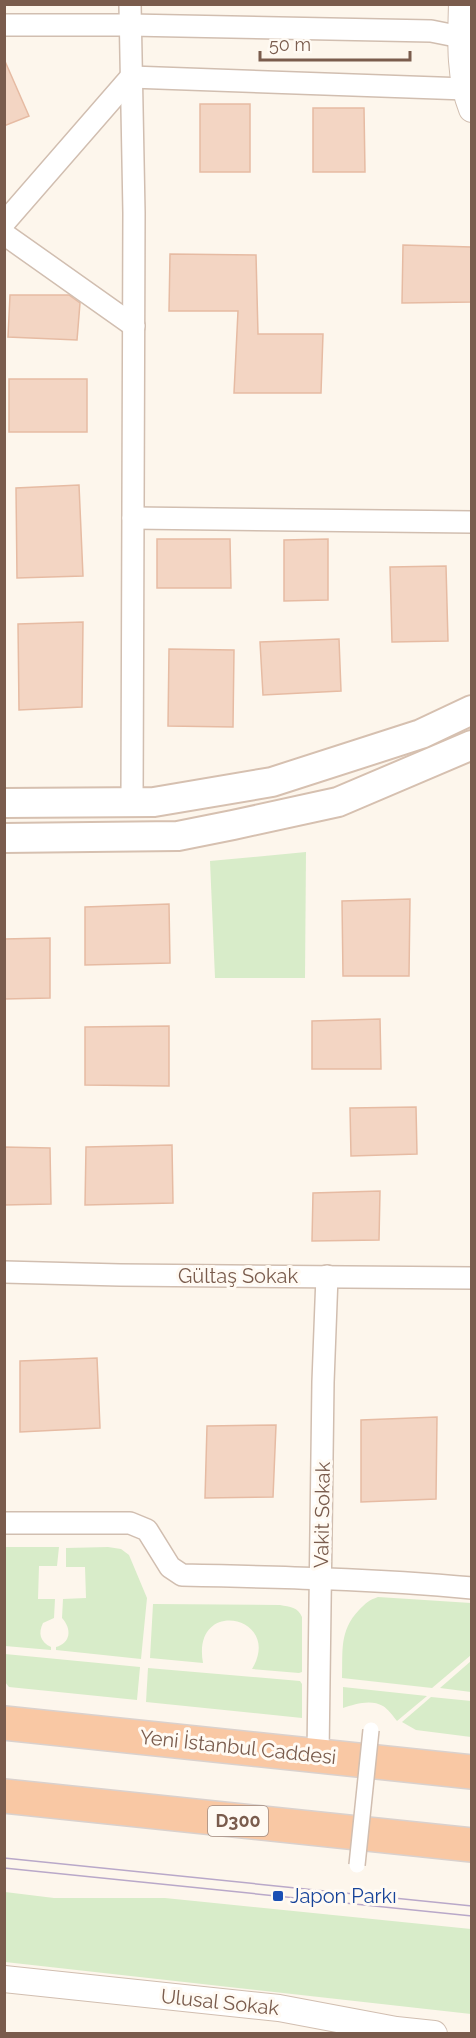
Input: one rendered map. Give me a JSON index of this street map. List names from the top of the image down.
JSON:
{
  "streets": {
    "highway": ["Yeni İstanbul Caddesi", "D300"],
    "street": ["Gültaş Sokak", "Vakit Sokak", "Ulusal Sokak"]
  },
  "crossings": [
    ["Gültaş Sokak", "Vakit Sokak"],
    ["Vakit Sokak", "Yeni İstanbul Caddesi"]
  ],
  "places": {
    "transit": ["Japon Parkı"]
  },
  "scale_bar": "50 m"
}
